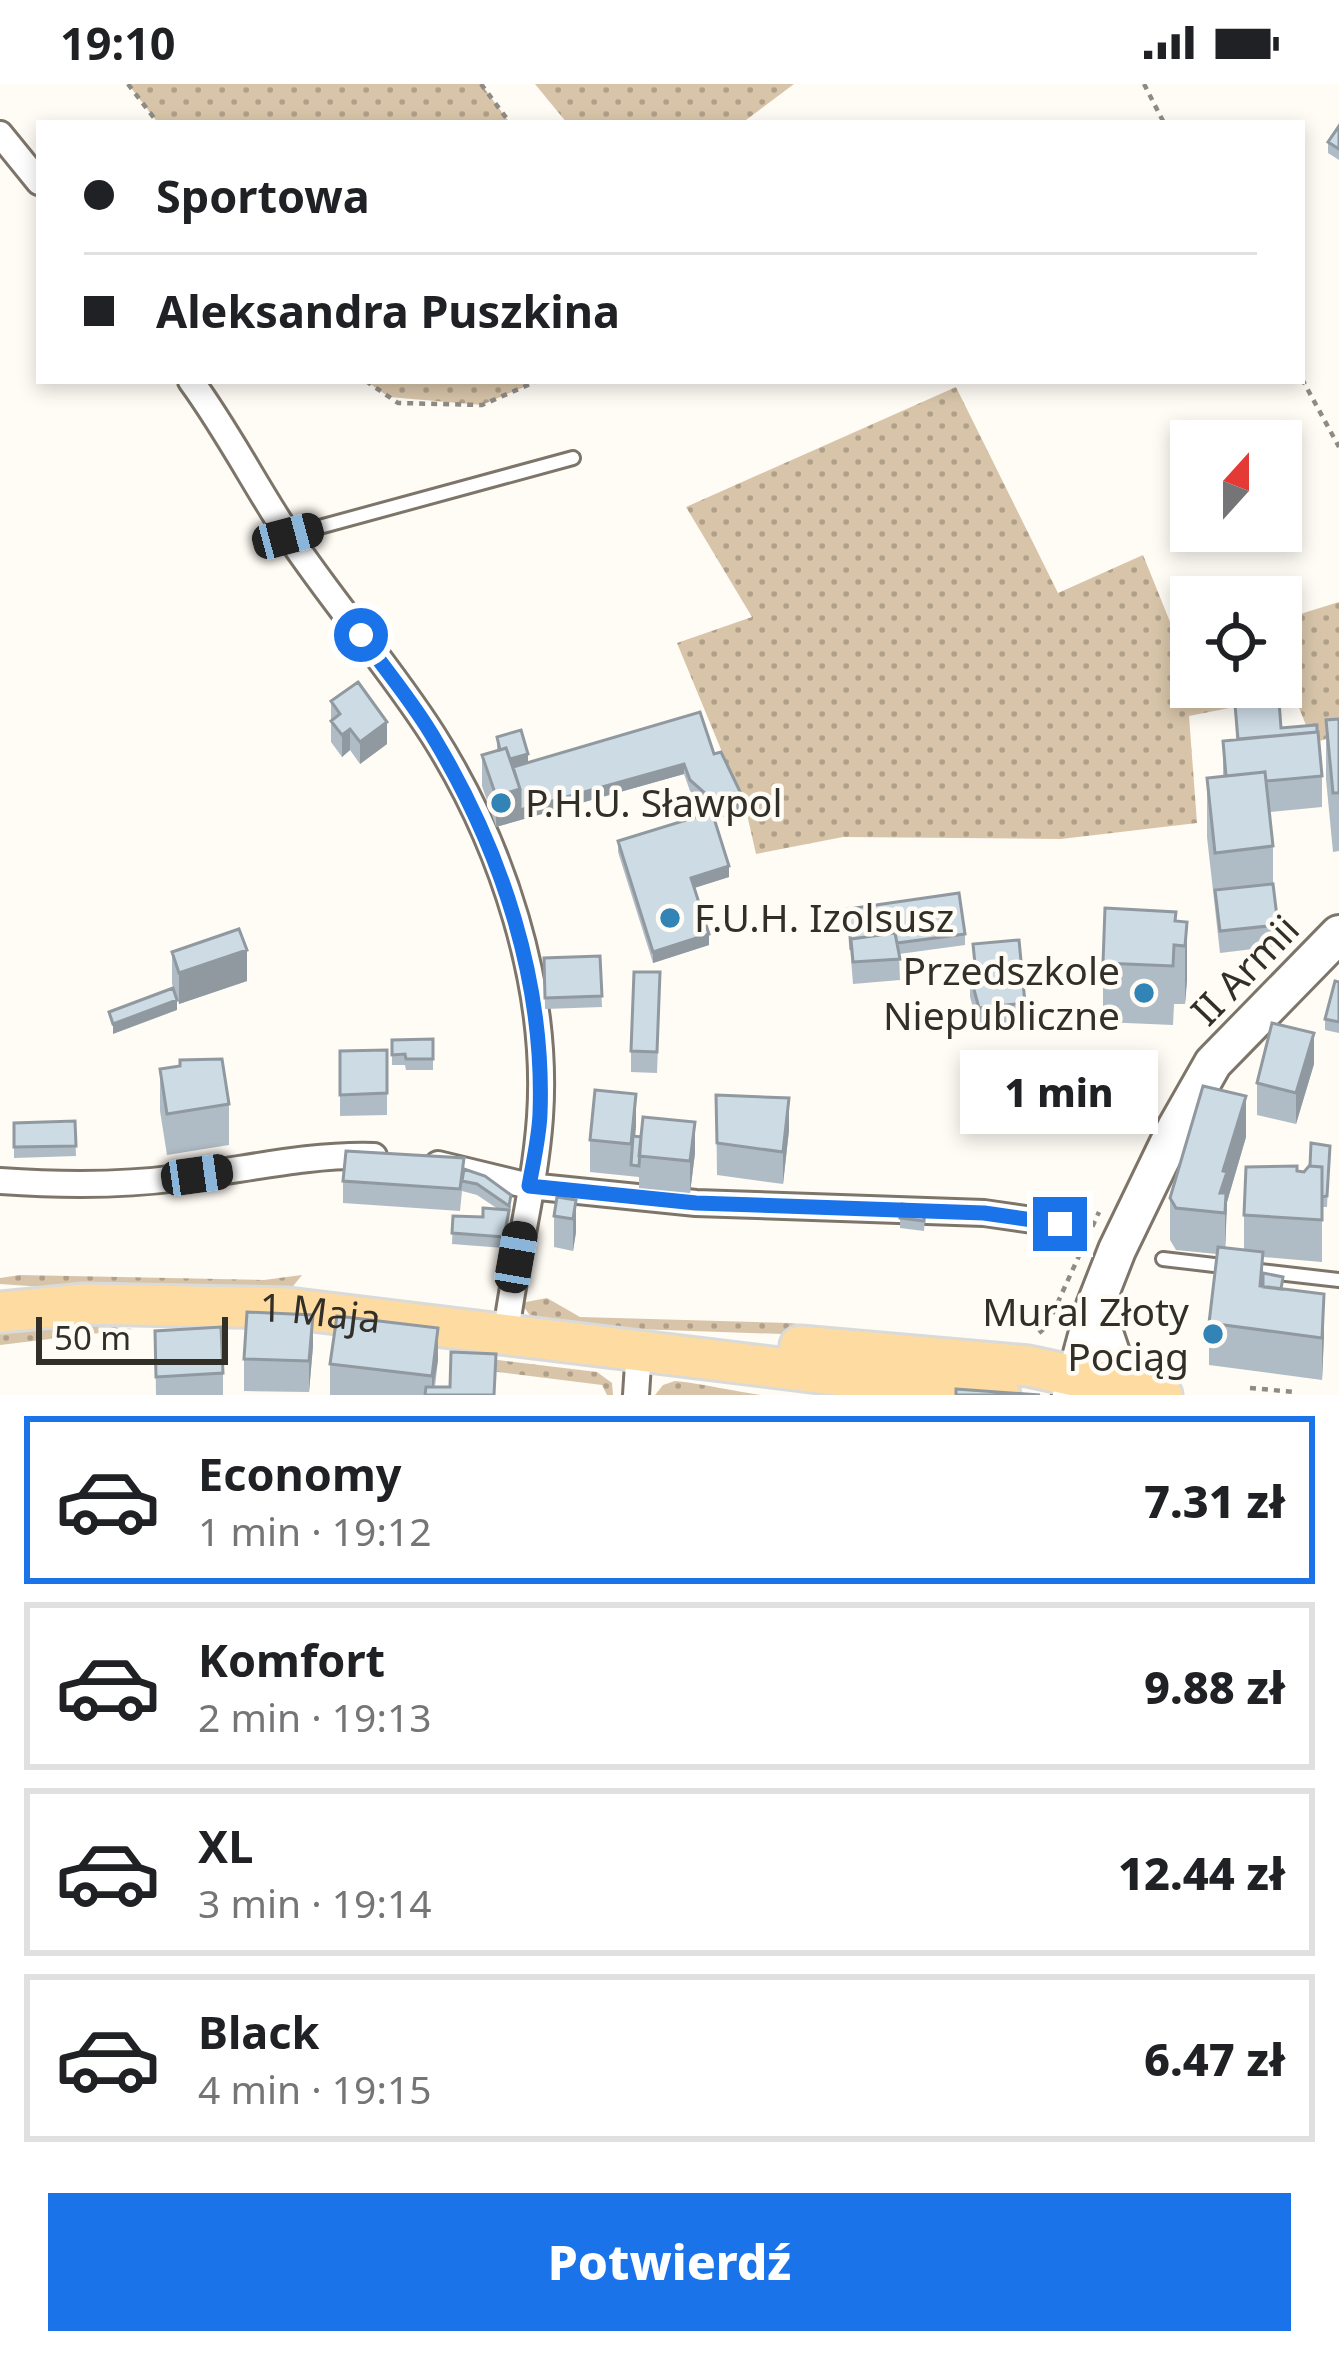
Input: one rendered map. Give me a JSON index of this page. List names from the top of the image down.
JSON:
{
  "streets": {
    "main road": ["1 Maja"],
    "street": ["II Armii"]
  },
  "crossings": [
    ["II Armii", "1 Maja"]
  ],
  "places": [
    "P.H.U. Sławpol",
    "F.U.H. Izolsusz",
    "Przedszkole Niepubliczne",
    "Mural Złoty Pociąg"
  ],
  "scale_bar": "50 m",
  "north": "top",
  "page": {
    "status": "19:10",
    "banner": ["Sportowa", "Aleksandra Puszkina"],
    "bubble": "1 min",
    "scale": "50 m",
    "list": [
      {
        "name": "Economy",
        "note": "1 min · 19:12",
        "value": "7.31 zł"
      },
      {
        "name": "Komfort",
        "note": "2 min · 19:13",
        "value": "9.88 zł"
      },
      {
        "name": "XL",
        "note": "3 min · 19:14",
        "value": "12.44 zł"
      },
      {
        "name": "Black",
        "note": "4 min · 19:15",
        "value": "6.47 zł"
      }
    ],
    "buttons": "Potwierdź"
  }
}
